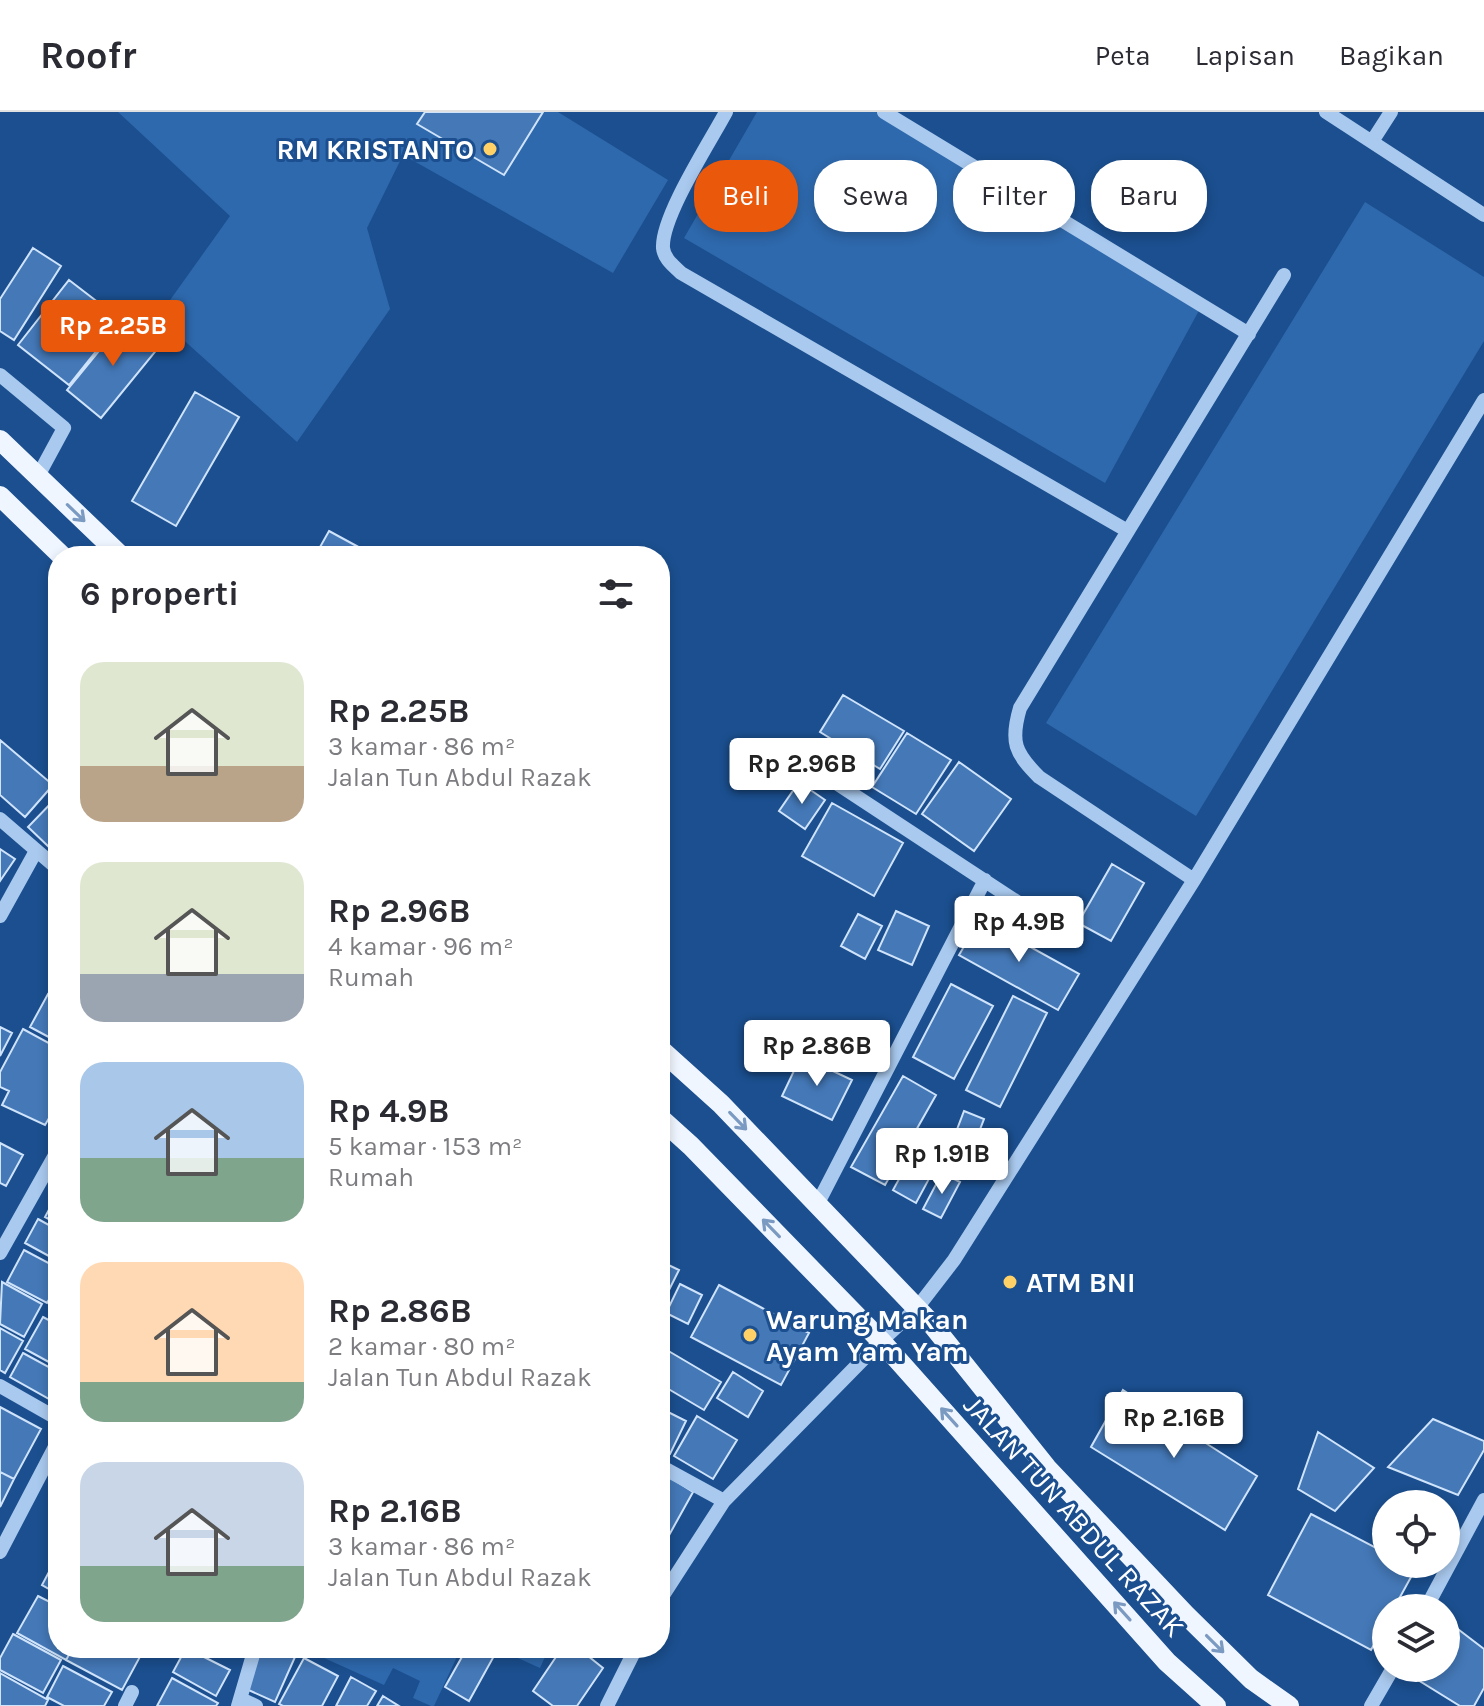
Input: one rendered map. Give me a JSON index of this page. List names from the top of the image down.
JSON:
{
  "streets": {
    "main road": ["JALAN TUN ABDUL RAZAK"]
  },
  "places": ["RM KRISTANTO", "ATM BNI", "Warung Makan Ayam Yam Yam"],
  "page": {
    "header": "Roofr",
    "nav": ["Peta", "Lapisan", "Bagikan"],
    "chip": [
      "Beli",
      "Sewa",
      "Filter",
      "Baru"
    ],
    "price": [
      "Rp 2.25B",
      "Rp 2.96B",
      "Rp 4.9B",
      "Rp 2.86B",
      "Rp 1.91B",
      "Rp 2.16B"
    ],
    "heading": "6 properti",
    "list": [
      {
        "name": "Rp 2.25B",
        "note": "3 kamar · 86 m² · Jalan Tun Abdul Razak"
      },
      {
        "name": "Rp 2.96B",
        "note": "4 kamar · 96 m² · Rumah"
      },
      {
        "name": "Rp 4.9B",
        "note": "5 kamar · 153 m² · Rumah"
      },
      {
        "name": "Rp 2.86B",
        "note": "2 kamar · 80 m² · Jalan Tun Abdul Razak"
      },
      {
        "name": "Rp 2.16B",
        "note": "3 kamar · 86 m² · Jalan Tun Abdul Razak"
      }
    ]
  }
}
